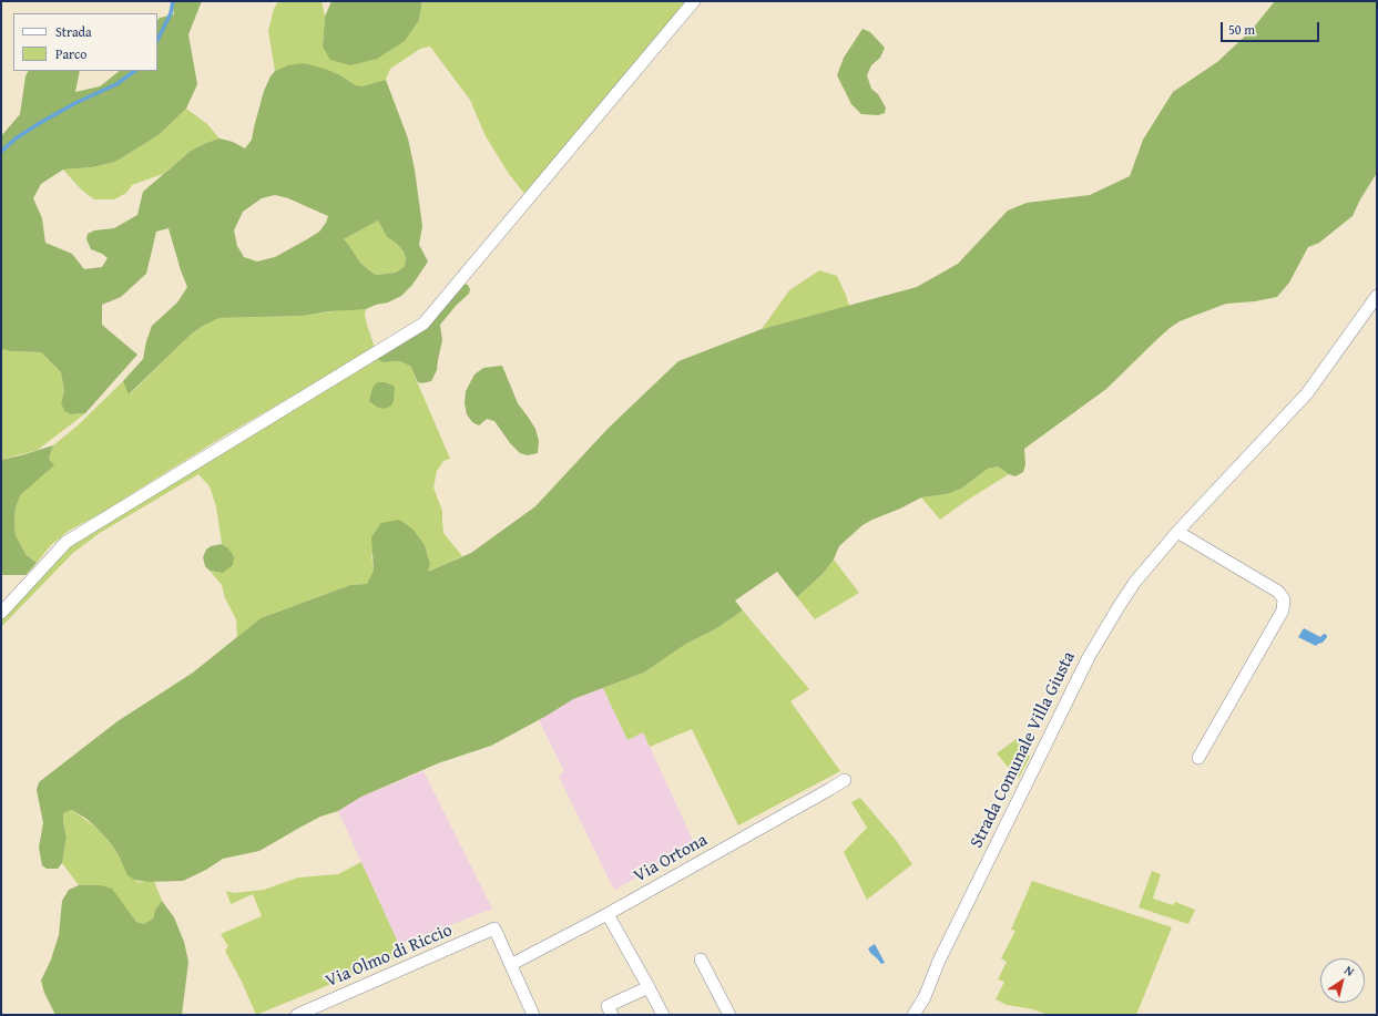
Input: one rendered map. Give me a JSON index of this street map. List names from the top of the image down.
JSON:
{
  "streets": {
    "street": ["Strada Comunale Villa Giusta", "Via Ortona", "Via Olmo di Riccio"]
  },
  "crossings": [
    ["Via Ortona", "Via Olmo di Riccio"]
  ],
  "legend": ["Strada", "Parco"],
  "scale_bar": "50 m",
  "north": "top right"
}
